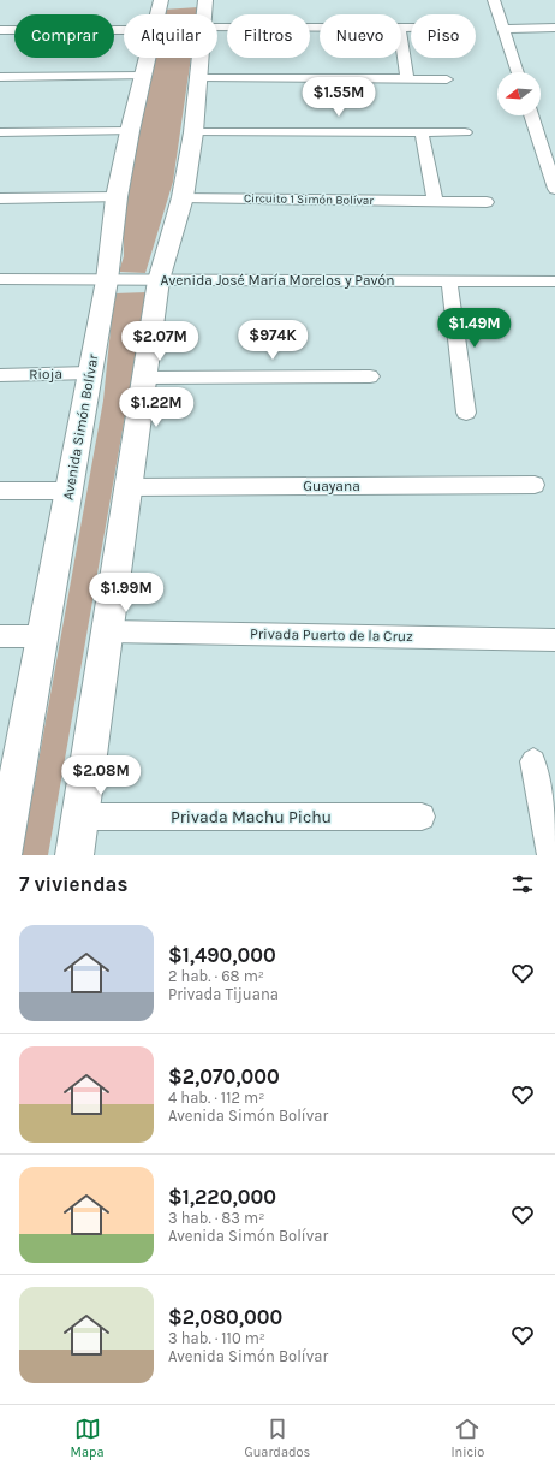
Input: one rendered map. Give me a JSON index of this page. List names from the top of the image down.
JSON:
{
  "streets": {
    "main road": ["Avenida Simón Bolívar"],
    "street": [
      "Circuito 1 Simón Bolívar",
      "Avenida José María Morelos y Pavón",
      "Rioja",
      "Guayana",
      "Privada Puerto de la Cruz",
      "Privada Machu Pichu"
    ]
  },
  "crossings": [
    ["Avenida José María Morelos y Pavón", "Avenida Simón Bolívar"],
    ["Rioja", "Avenida Simón Bolívar"]
  ],
  "north": "left",
  "page": {
    "chip": [
      "Comprar",
      "Alquilar",
      "Filtros",
      "Nuevo",
      "Piso"
    ],
    "price": [
      "$1.55M",
      "$1.49M",
      "$974K",
      "$2.07M",
      "$1.22M",
      "$1.99M",
      "$2.08M"
    ],
    "heading": "7 viviendas",
    "list": [
      {
        "name": "$1,490,000",
        "note": "2 hab. · 68 m² · Privada Tijuana"
      },
      {
        "name": "$2,070,000",
        "note": "4 hab. · 112 m² · Avenida Simón Bolívar"
      },
      {
        "name": "$1,220,000",
        "note": "3 hab. · 83 m² · Avenida Simón Bolívar"
      },
      {
        "name": "$2,080,000",
        "note": "3 hab. · 110 m² · Avenida Simón Bolívar"
      }
    ],
    "tabs": ["Mapa", "Guardados", "Inicio"]
  }
}
